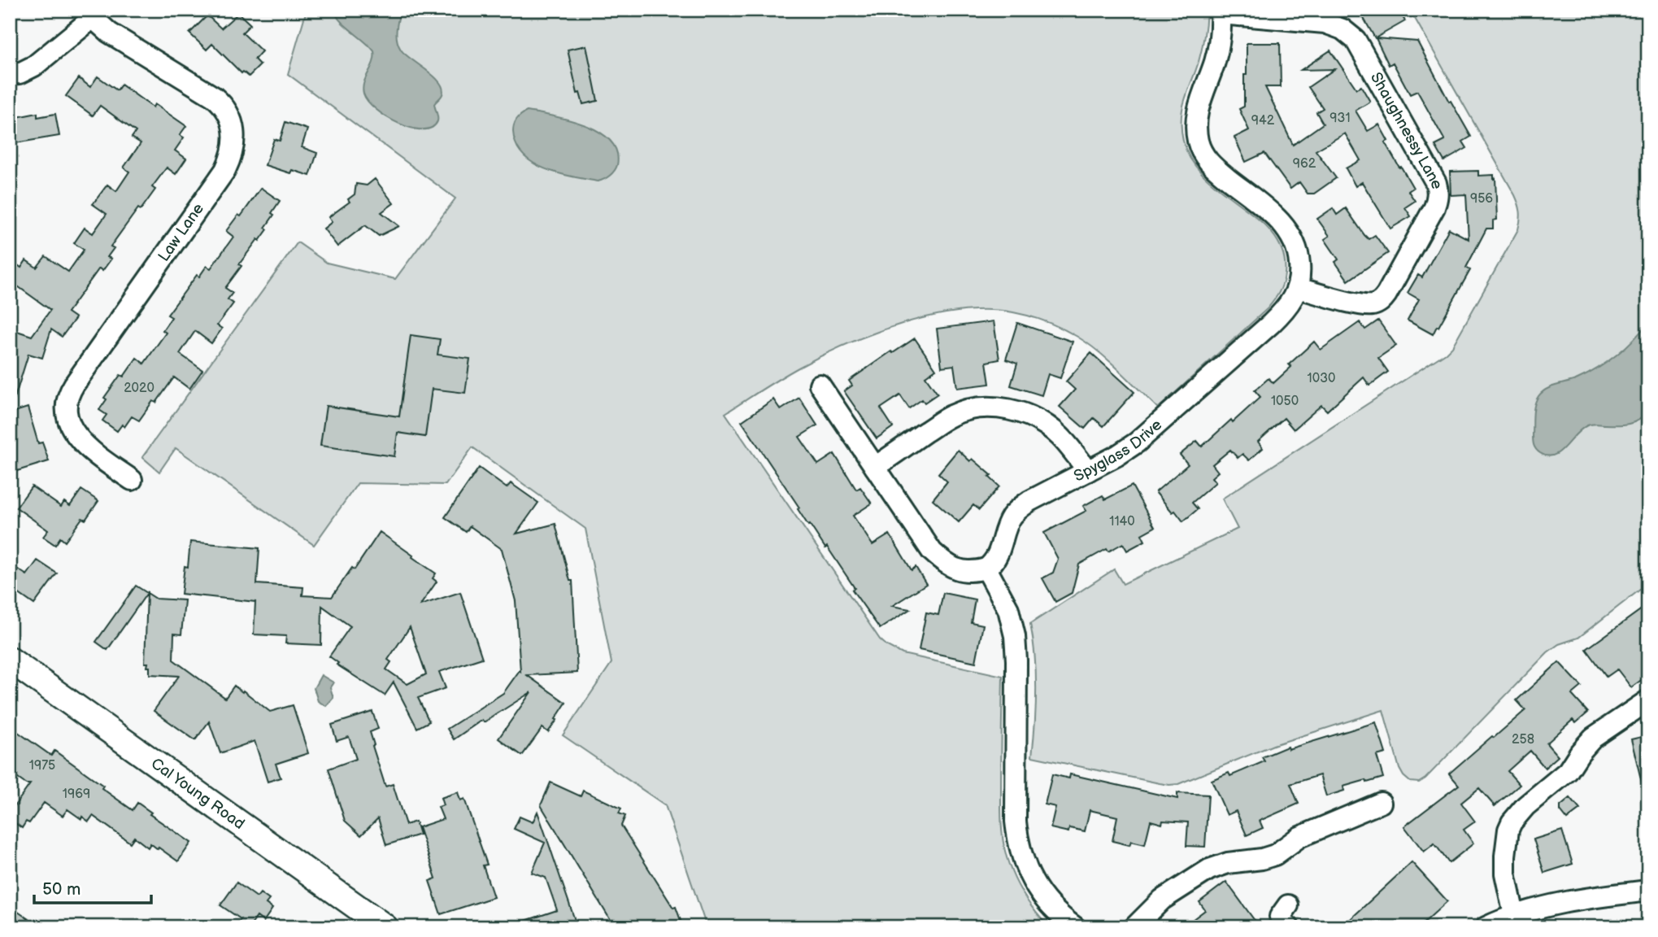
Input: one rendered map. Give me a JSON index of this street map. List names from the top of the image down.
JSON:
{
  "streets": {
    "main road": ["Cal Young Road"],
    "street": ["Shaughnessy Lane", "Law Lane", "Spyglass Drive"]
  },
  "crossings": [
    ["Shaughnessy Lane", "Spyglass Drive"]
  ],
  "house_numbers": [
    "931",
    "942",
    "962",
    "956",
    "1030",
    "2020",
    "1050",
    "1140",
    "258",
    "1975",
    "1969"
  ],
  "scale_bar": "50 m"
}
